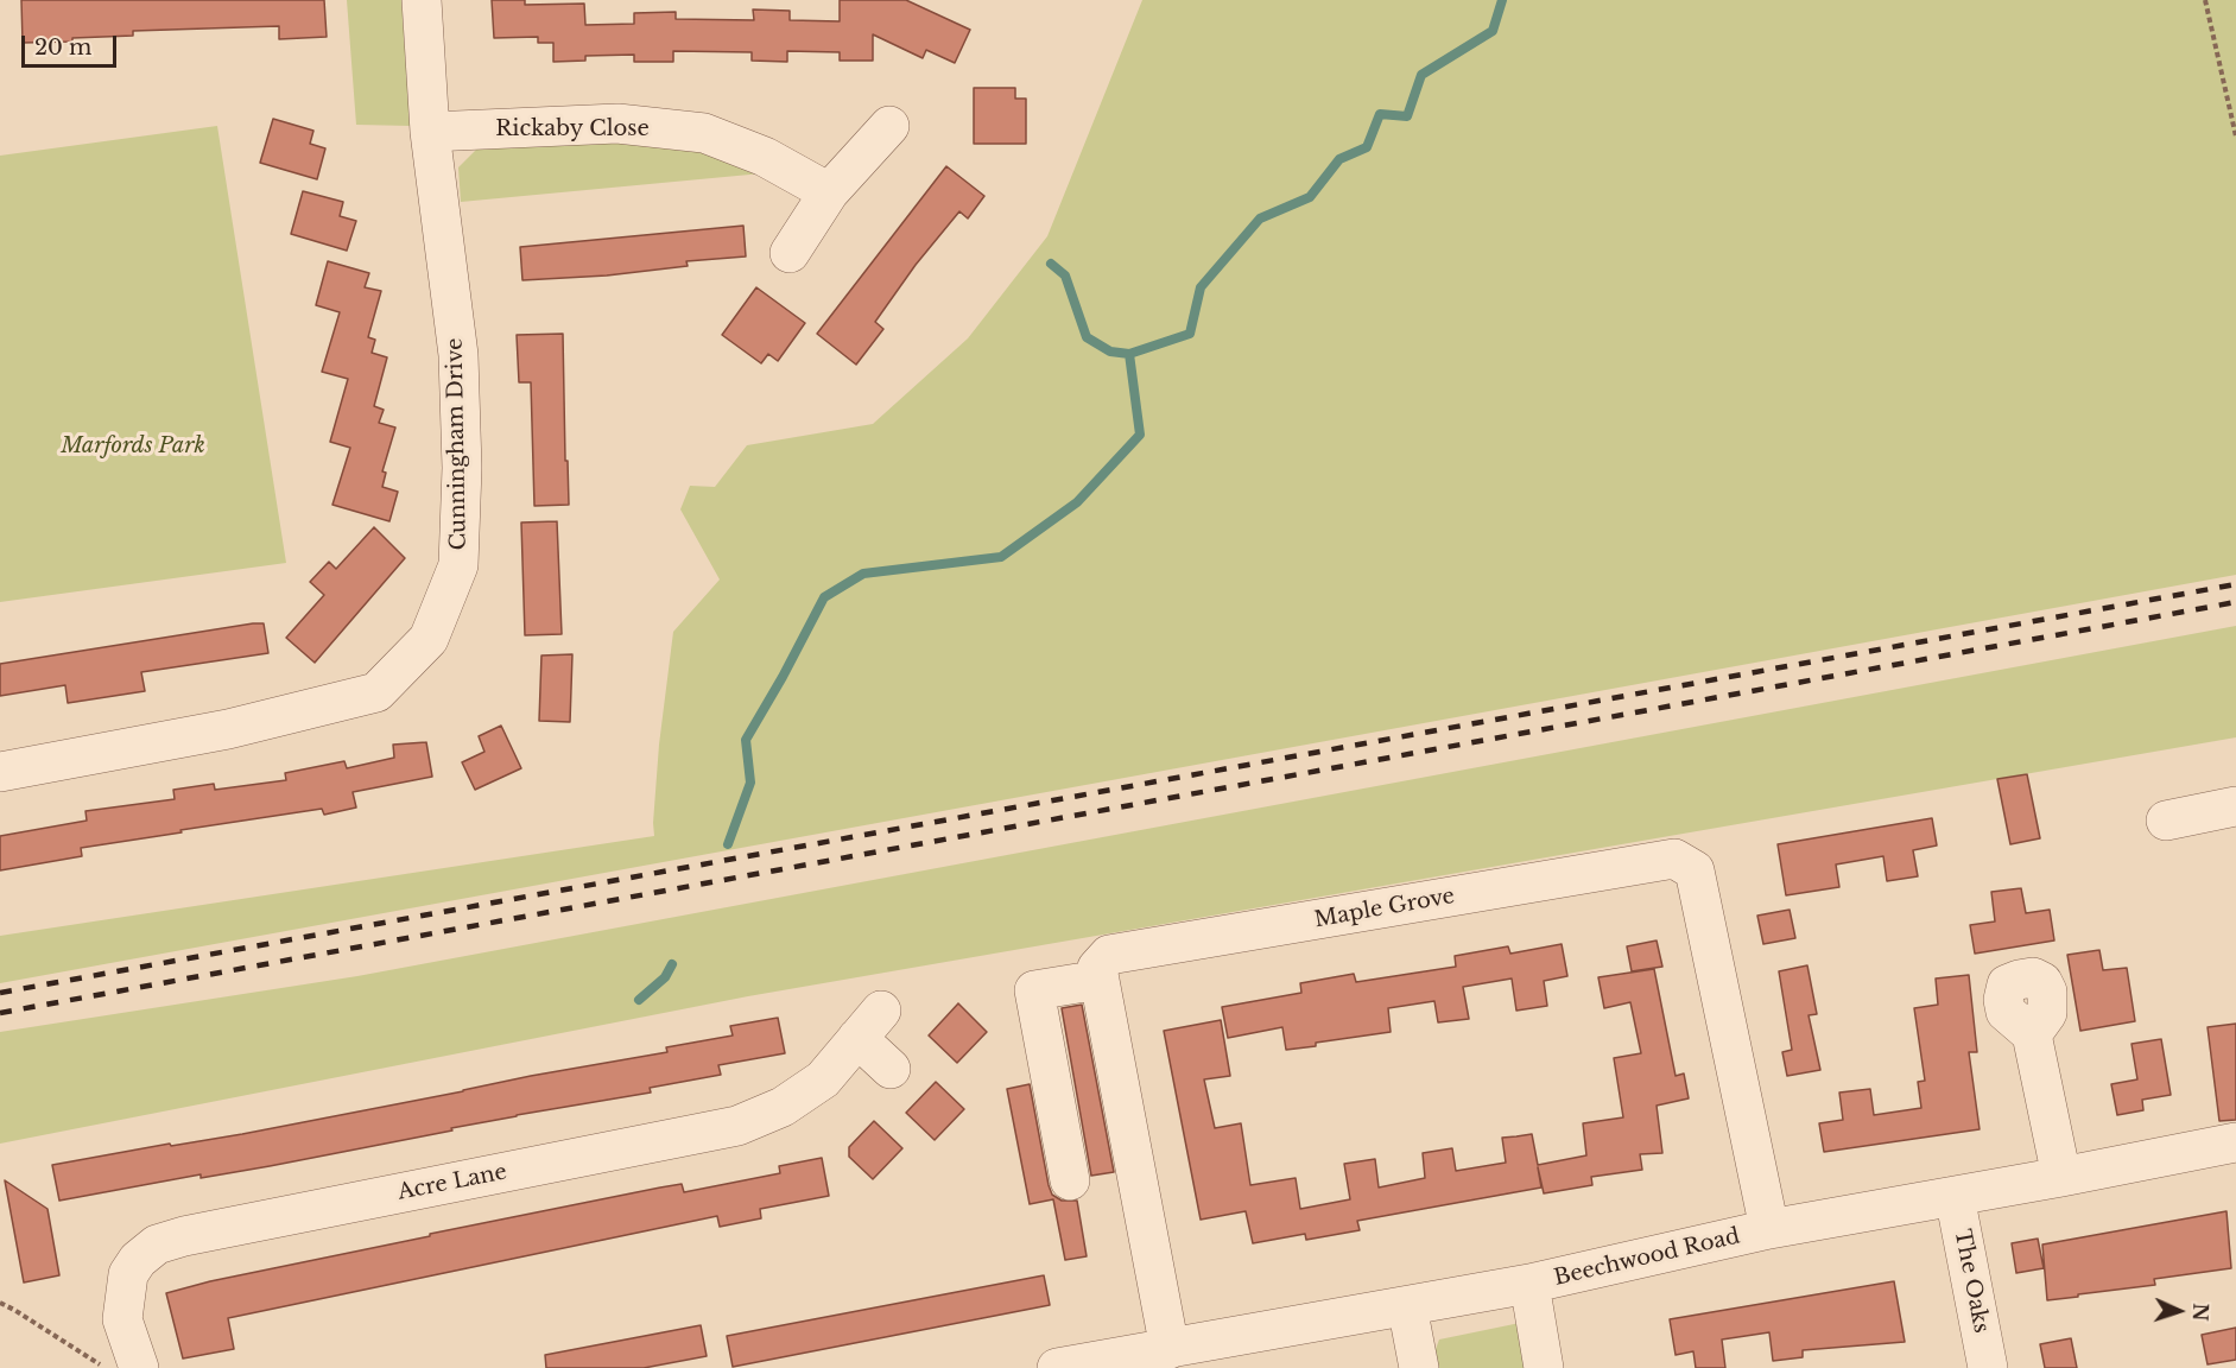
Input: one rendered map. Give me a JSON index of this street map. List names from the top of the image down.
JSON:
{
  "streets": {
    "street": [
      "Rickaby Close",
      "Cunningham Drive",
      "Maple Grove",
      "Acre Lane",
      "Beechwood Road",
      "The Oaks"
    ]
  },
  "crossings": [
    ["Rickaby Close", "Cunningham Drive"],
    ["Maple Grove", "Beechwood Road"],
    ["Beechwood Road", "The Oaks"]
  ],
  "parks": ["Marfords Park"],
  "scale_bar": "20 m",
  "north": "right"
}
